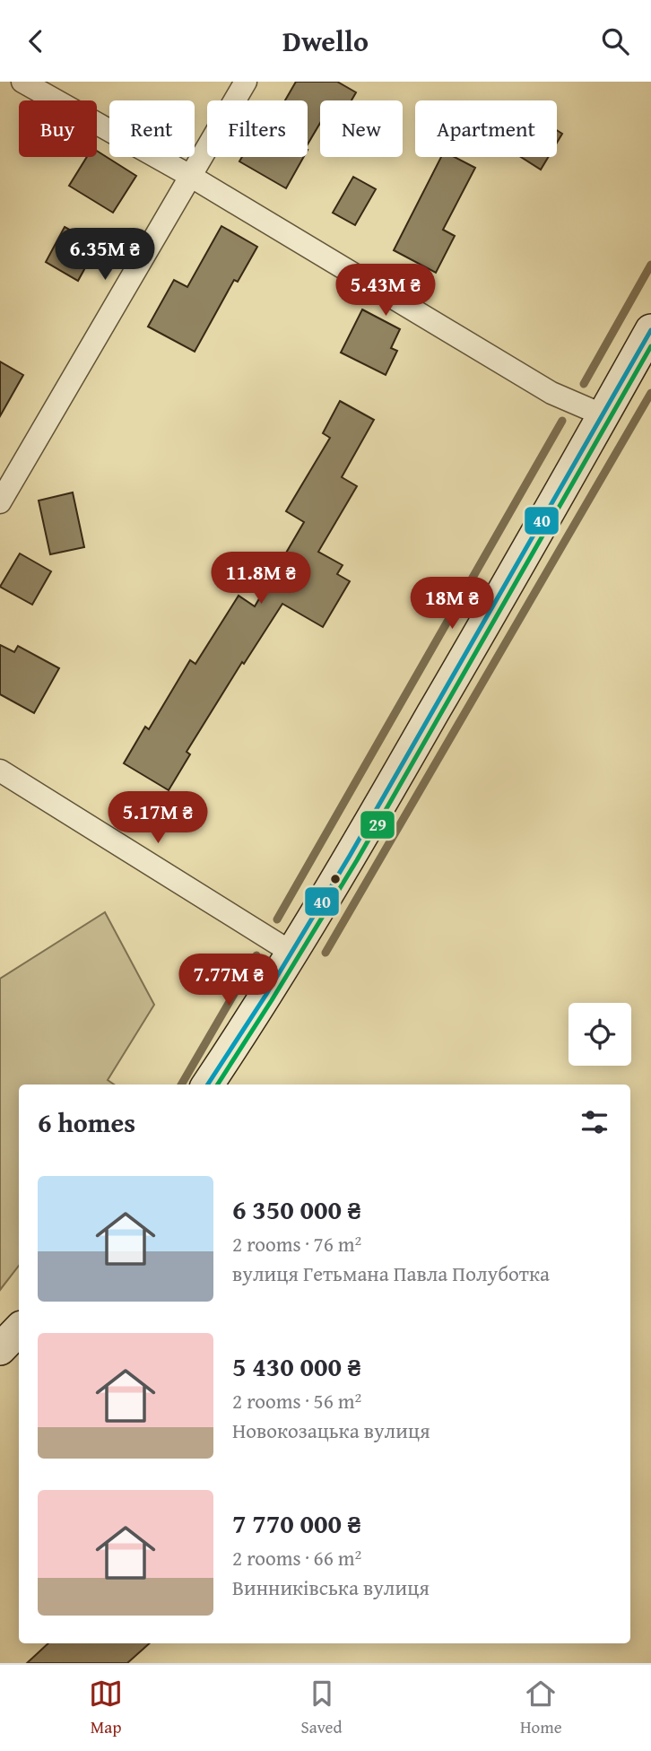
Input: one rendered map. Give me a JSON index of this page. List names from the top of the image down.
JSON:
{
  "lines": ["transit line 40", "transit line 29"],
  "page": {
    "header": "Dwello",
    "chip": [
      "Buy",
      "Rent",
      "Filters",
      "New",
      "Apartment"
    ],
    "price": [
      "6.35M ₴",
      "5.43M ₴",
      "11.8M ₴",
      "18M ₴",
      "5.17M ₴",
      "7.77M ₴"
    ],
    "heading": "6 homes",
    "list": [
      {
        "name": "6 350 000 ₴",
        "note": "2 rooms · 76 m² · вулиця Гетьмана Павла Полуботка"
      },
      {
        "name": "5 430 000 ₴",
        "note": "2 rooms · 56 m² · Новокозацька вулиця"
      },
      {
        "name": "7 770 000 ₴",
        "note": "2 rooms · 66 m² · Винниківська вулиця"
      }
    ],
    "tabs": ["Map", "Saved", "Home"]
  }
}
